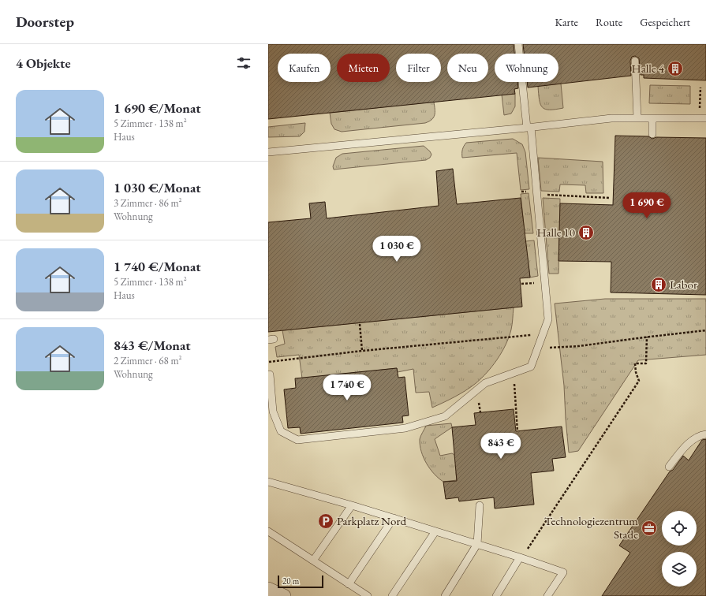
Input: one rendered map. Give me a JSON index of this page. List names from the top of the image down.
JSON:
{
  "places": {
    "building": ["Halle 4", "Halle 10", "Labor"],
    "parking": ["Parkplatz Nord"],
    "office": ["Technologiezentrum Stade"]
  },
  "scale_bar": "20 m",
  "page": {
    "header": "Doorstep",
    "nav": ["Karte", "Route", "Gespeichert"],
    "heading": "4 Objekte",
    "chip": [
      "Kaufen",
      "Mieten",
      "Filter",
      "Neu",
      "Wohnung"
    ],
    "list": [
      {
        "name": "1 690 €/Monat",
        "note": "5 Zimmer · 138 m² · Haus"
      },
      {
        "name": "1 030 €/Monat",
        "note": "3 Zimmer · 86 m² · Wohnung"
      },
      {
        "name": "1 740 €/Monat",
        "note": "5 Zimmer · 138 m² · Haus"
      },
      {
        "name": "843 €/Monat",
        "note": "2 Zimmer · 68 m² · Wohnung"
      }
    ],
    "price": [
      "1 690 €",
      "1 030 €",
      "1 740 €",
      "843 €"
    ],
    "scale": "20 m"
  }
}
